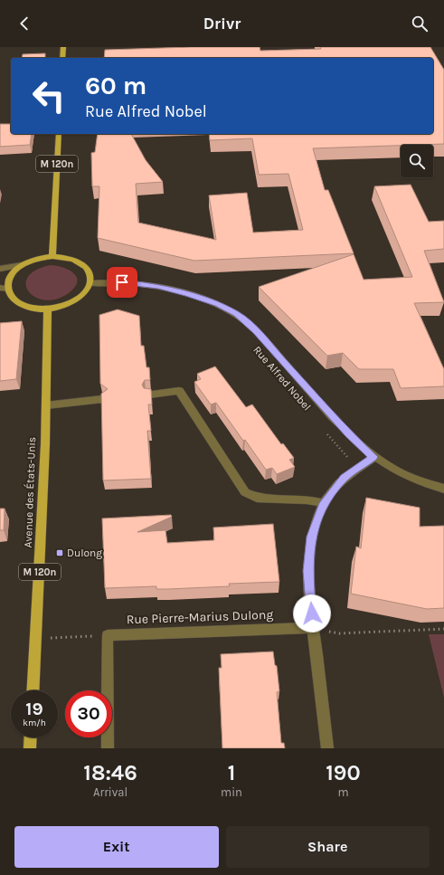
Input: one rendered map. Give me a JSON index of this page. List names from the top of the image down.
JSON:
{
  "streets": {
    "main road": ["M 120n", "Avenue des États-Unis"],
    "street": ["Rue Alfred Nobel", "Rue Pierre-Marius Dulong"]
  },
  "crossings": [
    ["M 120n", "Rue Alfred Nobel"],
    ["M 120n", "Avenue des États-Unis"],
    ["Rue Alfred Nobel", "Avenue des États-Unis"]
  ],
  "places": {
    "transit": ["Dulong"]
  },
  "page": {
    "header": "Drivr",
    "turn": ["60 m", "Rue Alfred Nobel"],
    "speed": "19 km/h",
    "limit": "30",
    "eta": [
      "18:46",
      "Arrival",
      "1",
      "min",
      "190",
      "m"
    ],
    "buttons": ["Exit", "Share"]
  }
}
